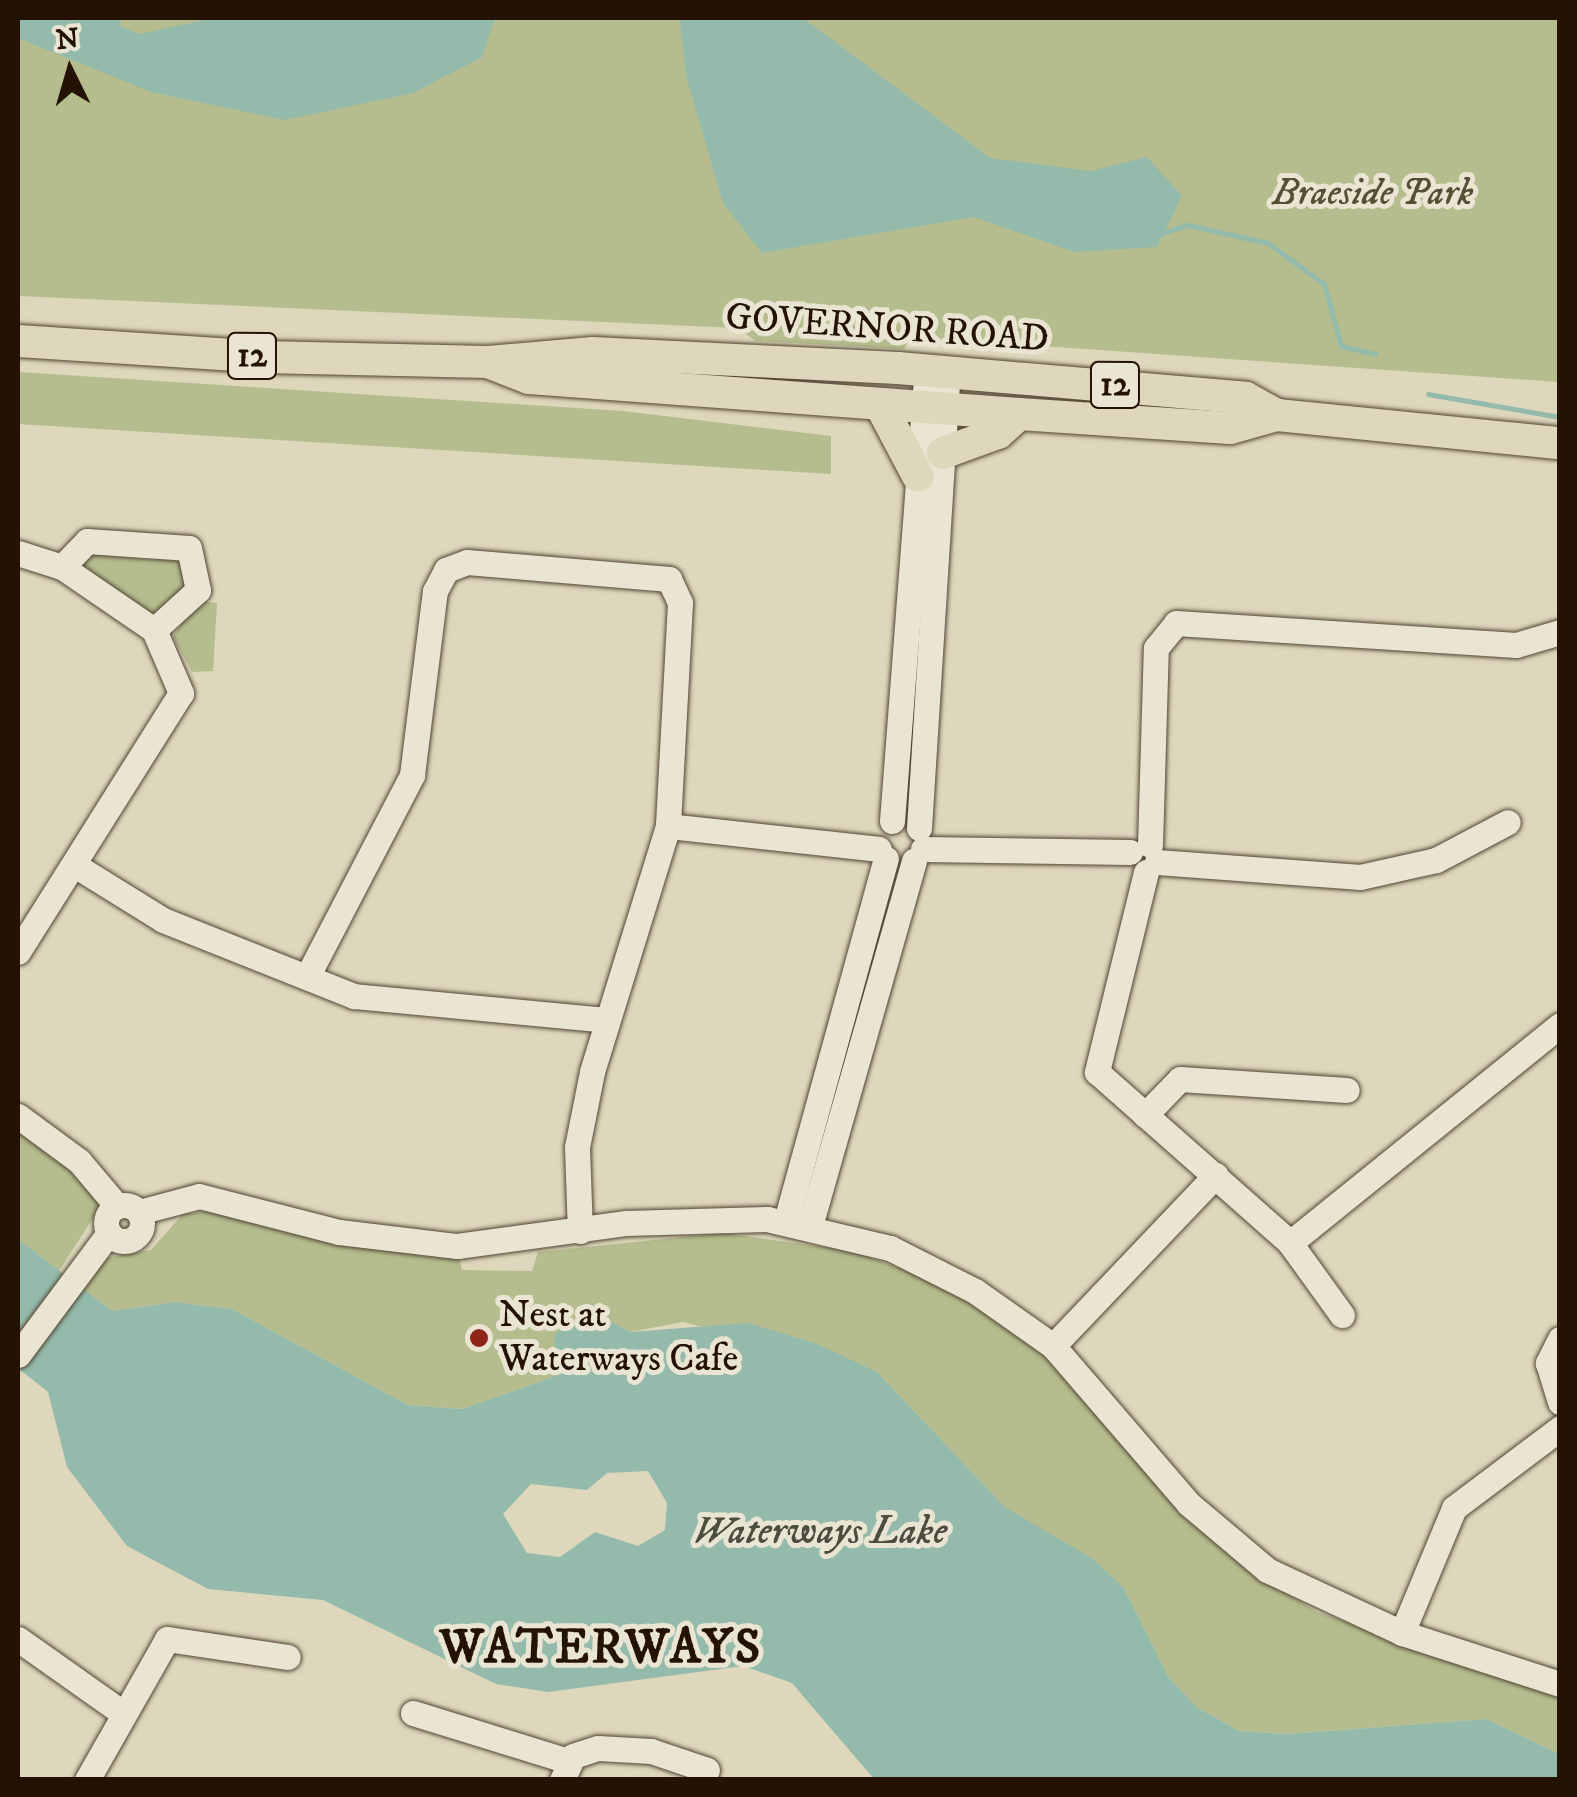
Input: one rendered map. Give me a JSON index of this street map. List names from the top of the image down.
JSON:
{
  "streets": {
    "main road": ["GOVERNOR ROAD", "12"]
  },
  "districts": ["WATERWAYS"],
  "water": ["Waterways Lake"],
  "parks": ["Braeside Park"],
  "places": ["Nest at Waterways Cafe"],
  "north": "top"
}
